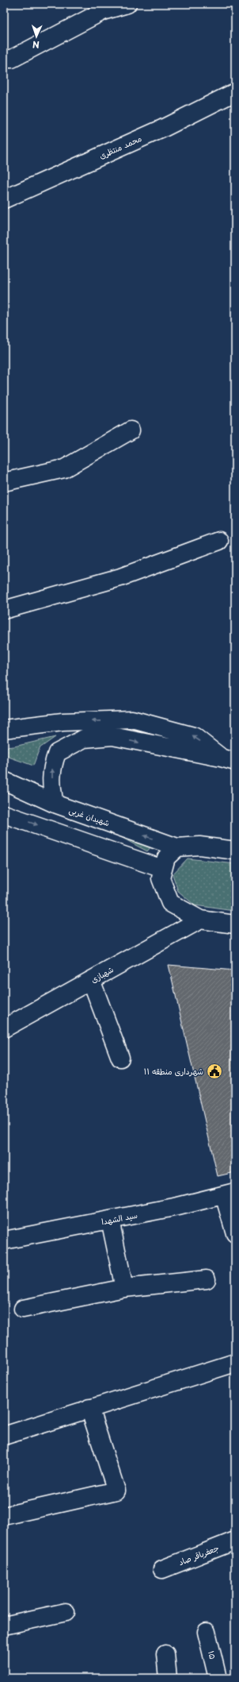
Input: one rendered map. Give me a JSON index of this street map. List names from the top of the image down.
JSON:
{
  "streets": {
    "street": [
      "محمد منتظری",
      "شهیدان غربی",
      "شهبازی",
      "سید الشهدا",
      "جعفرباقر صاد",
      "۱۵"
    ]
  },
  "places": {
    "public building": ["شهرداری منطقه ۱۱"]
  },
  "north": "bottom"
}
